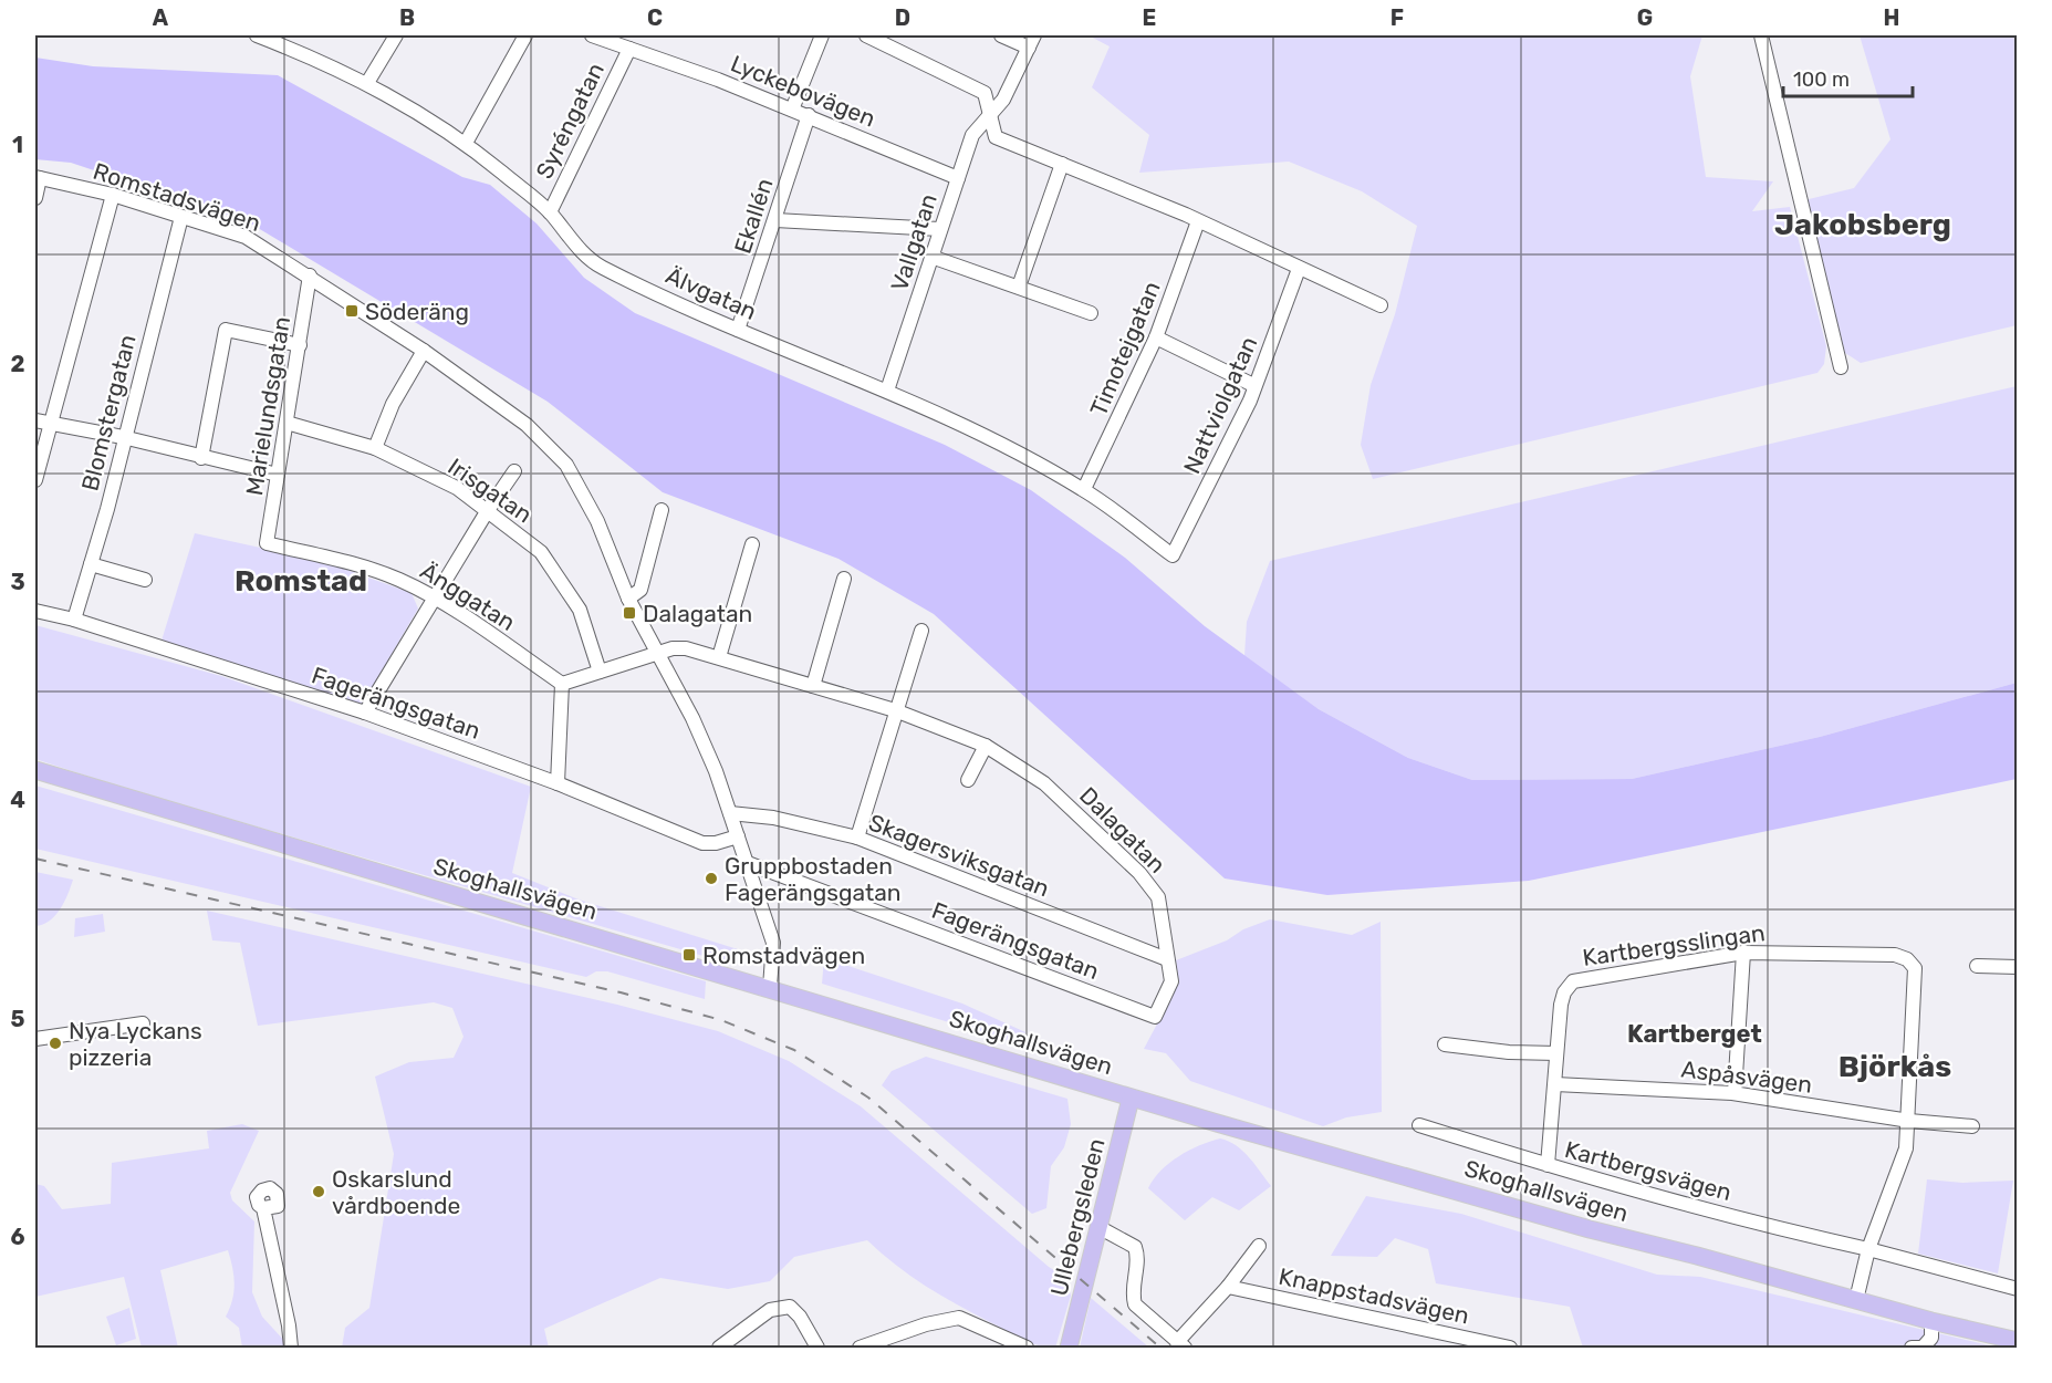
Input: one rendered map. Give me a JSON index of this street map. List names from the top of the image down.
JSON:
{
  "streets": {
    "main road": ["Skoghallsvägen", "Ullebergsleden"],
    "street": [
      "Lyckebovägen",
      "Syréngatan",
      "Romstadsvägen",
      "Ekallén",
      "Vallgatan",
      "Älvgatan",
      "Timotejgatan",
      "Nattviolgatan",
      "Marielundsgatan",
      "Blomstergatan",
      "Irisgatan",
      "Änggatan",
      "Fagerängsgatan",
      "Dalagatan",
      "Skagersviksgatan",
      "Kartbergsslingan",
      "Aspåsvägen",
      "Kartbergsvägen",
      "Knappstadsvägen"
    ]
  },
  "crossings": [
    ["Lyckebovägen", "Syréngatan"],
    ["Lyckebovägen", "Ekallén"],
    ["Lyckebovägen", "Vallgatan"],
    ["Syréngatan", "Älvgatan"],
    ["Romstadsvägen", "Marielundsgatan"],
    ["Romstadsvägen", "Blomstergatan"],
    ["Romstadsvägen", "Fagerängsgatan"],
    ["Romstadsvägen", "Dalagatan"],
    ["Romstadsvägen", "Skagersviksgatan"],
    ["Romstadsvägen", "Skoghallsvägen"],
    ["Ekallén", "Älvgatan"],
    ["Vallgatan", "Älvgatan"],
    ["Älvgatan", "Timotejgatan"],
    ["Älvgatan", "Nattviolgatan"],
    ["Marielundsgatan", "Irisgatan"],
    ["Marielundsgatan", "Änggatan"],
    ["Blomstergatan", "Fagerängsgatan"],
    ["Irisgatan", "Dalagatan"],
    ["Änggatan", "Dalagatan"],
    ["Fagerängsgatan", "Dalagatan"],
    ["Dalagatan", "Skagersviksgatan"],
    ["Skoghallsvägen", "Kartbergsslingan"],
    ["Skoghallsvägen", "Ullebergsleden"],
    ["Kartbergsslingan", "Aspåsvägen"],
    ["Kartbergsslingan", "Kartbergsvägen"]
  ],
  "districts": [
    "Jakobsberg",
    "Romstad",
    "Kartberget",
    "Björkås"
  ],
  "places": {
    "transit": ["Söderäng", "Dalagatan", "Romstadvägen"],
    "other": ["Gruppbostaden Fagerängsgatan", "Nya Lyckans pizzeria", "Oskarslund vårdboende"]
  },
  "scale_bar": "100 m",
  "grid": {
    "columns": [
      "A",
      "B",
      "C",
      "D",
      "E",
      "F",
      "G",
      "H"
    ],
    "rows": [
      "1",
      "2",
      "3",
      "4",
      "5",
      "6"
    ]
  }
}
